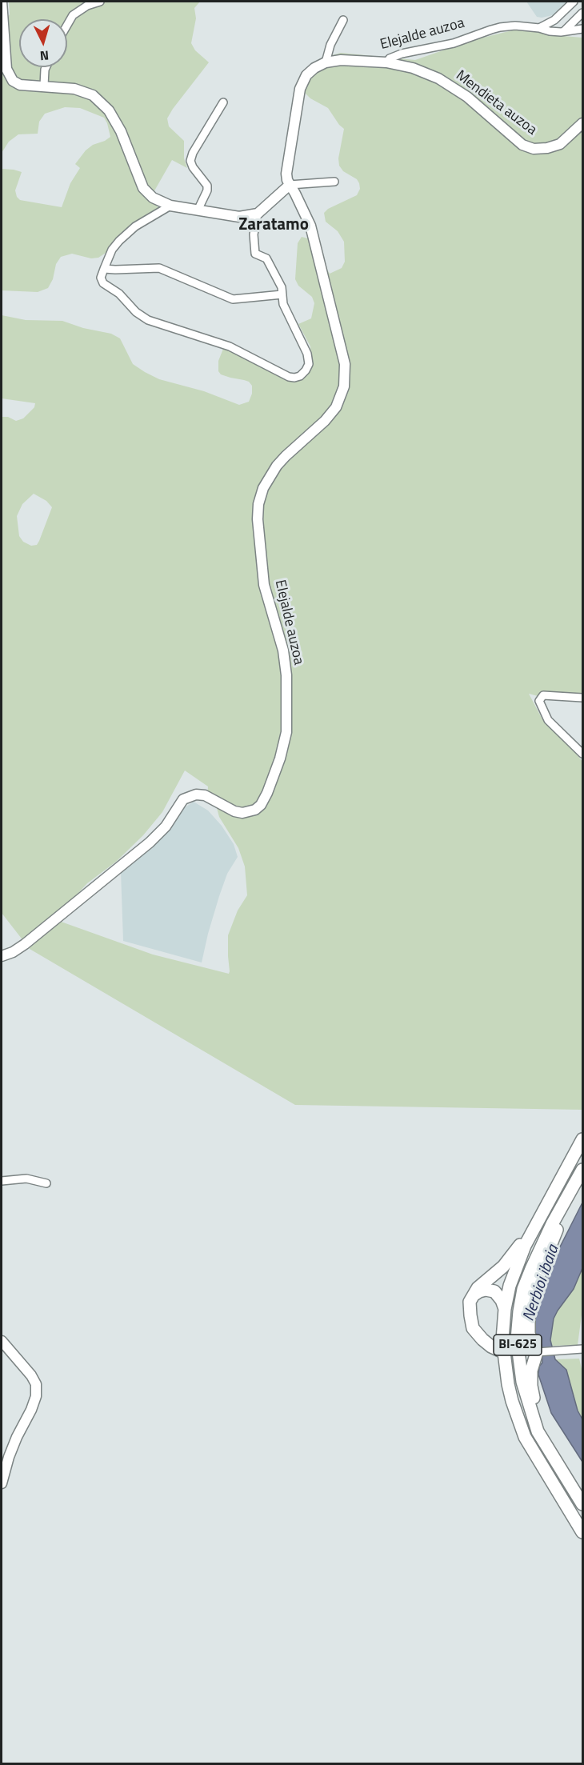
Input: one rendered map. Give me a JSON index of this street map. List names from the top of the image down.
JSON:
{
  "streets": {
    "main road": ["BI-625"],
    "street": ["Elejalde auzoa", "Mendieta auzoa"]
  },
  "crossings": [
    ["Elejalde auzoa", "Mendieta auzoa"]
  ],
  "districts": ["Zaratamo"],
  "water": ["Nerbioi ibaia"],
  "north": "bottom"
}
